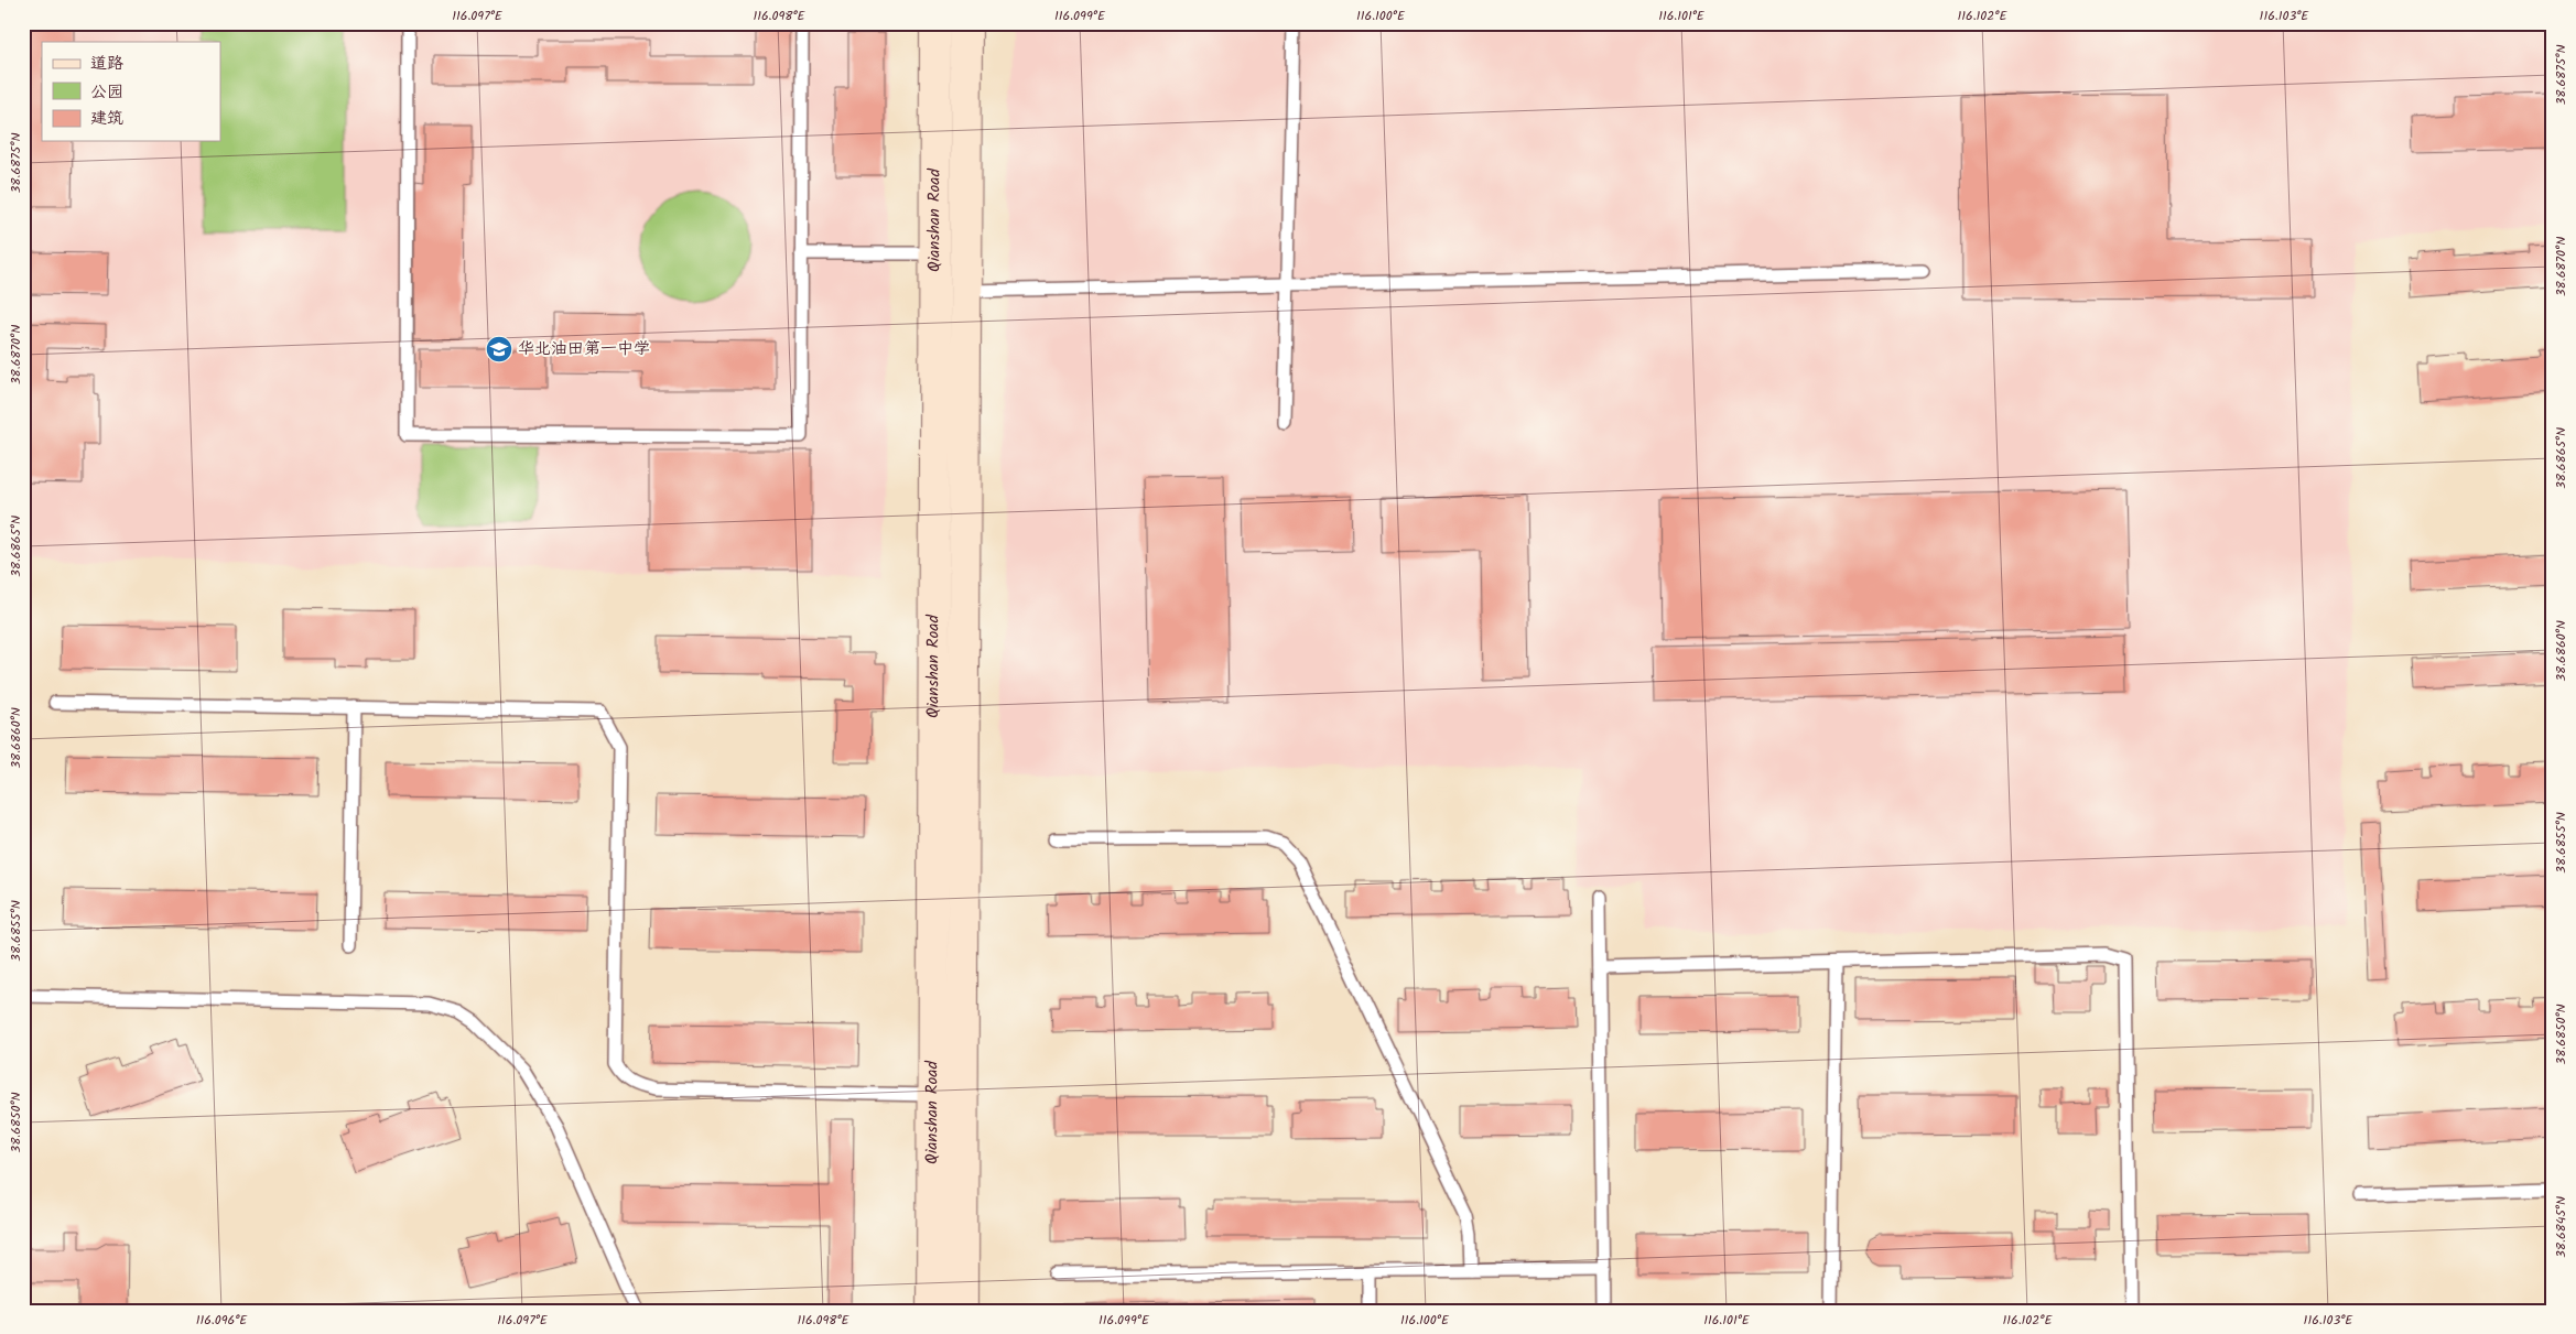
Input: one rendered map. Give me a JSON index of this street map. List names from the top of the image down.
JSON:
{
  "streets": {
    "main road": ["Qianshan Road"]
  },
  "places": {
    "school or university": ["华北油田第一中学"]
  },
  "legend": ["道路", "公园", "建筑"],
  "coordinates": [
    "116.097°E",
    "116.098°E",
    "116.099°E",
    "116.100°E",
    "116.101°E",
    "116.102°E",
    "116.103°E",
    "38.6875°N",
    "38.6870°N",
    "38.6865°N",
    "38.6860°N",
    "38.6855°N",
    "38.6850°N",
    "38.6845°N",
    "116.096°E"
  ]
}
